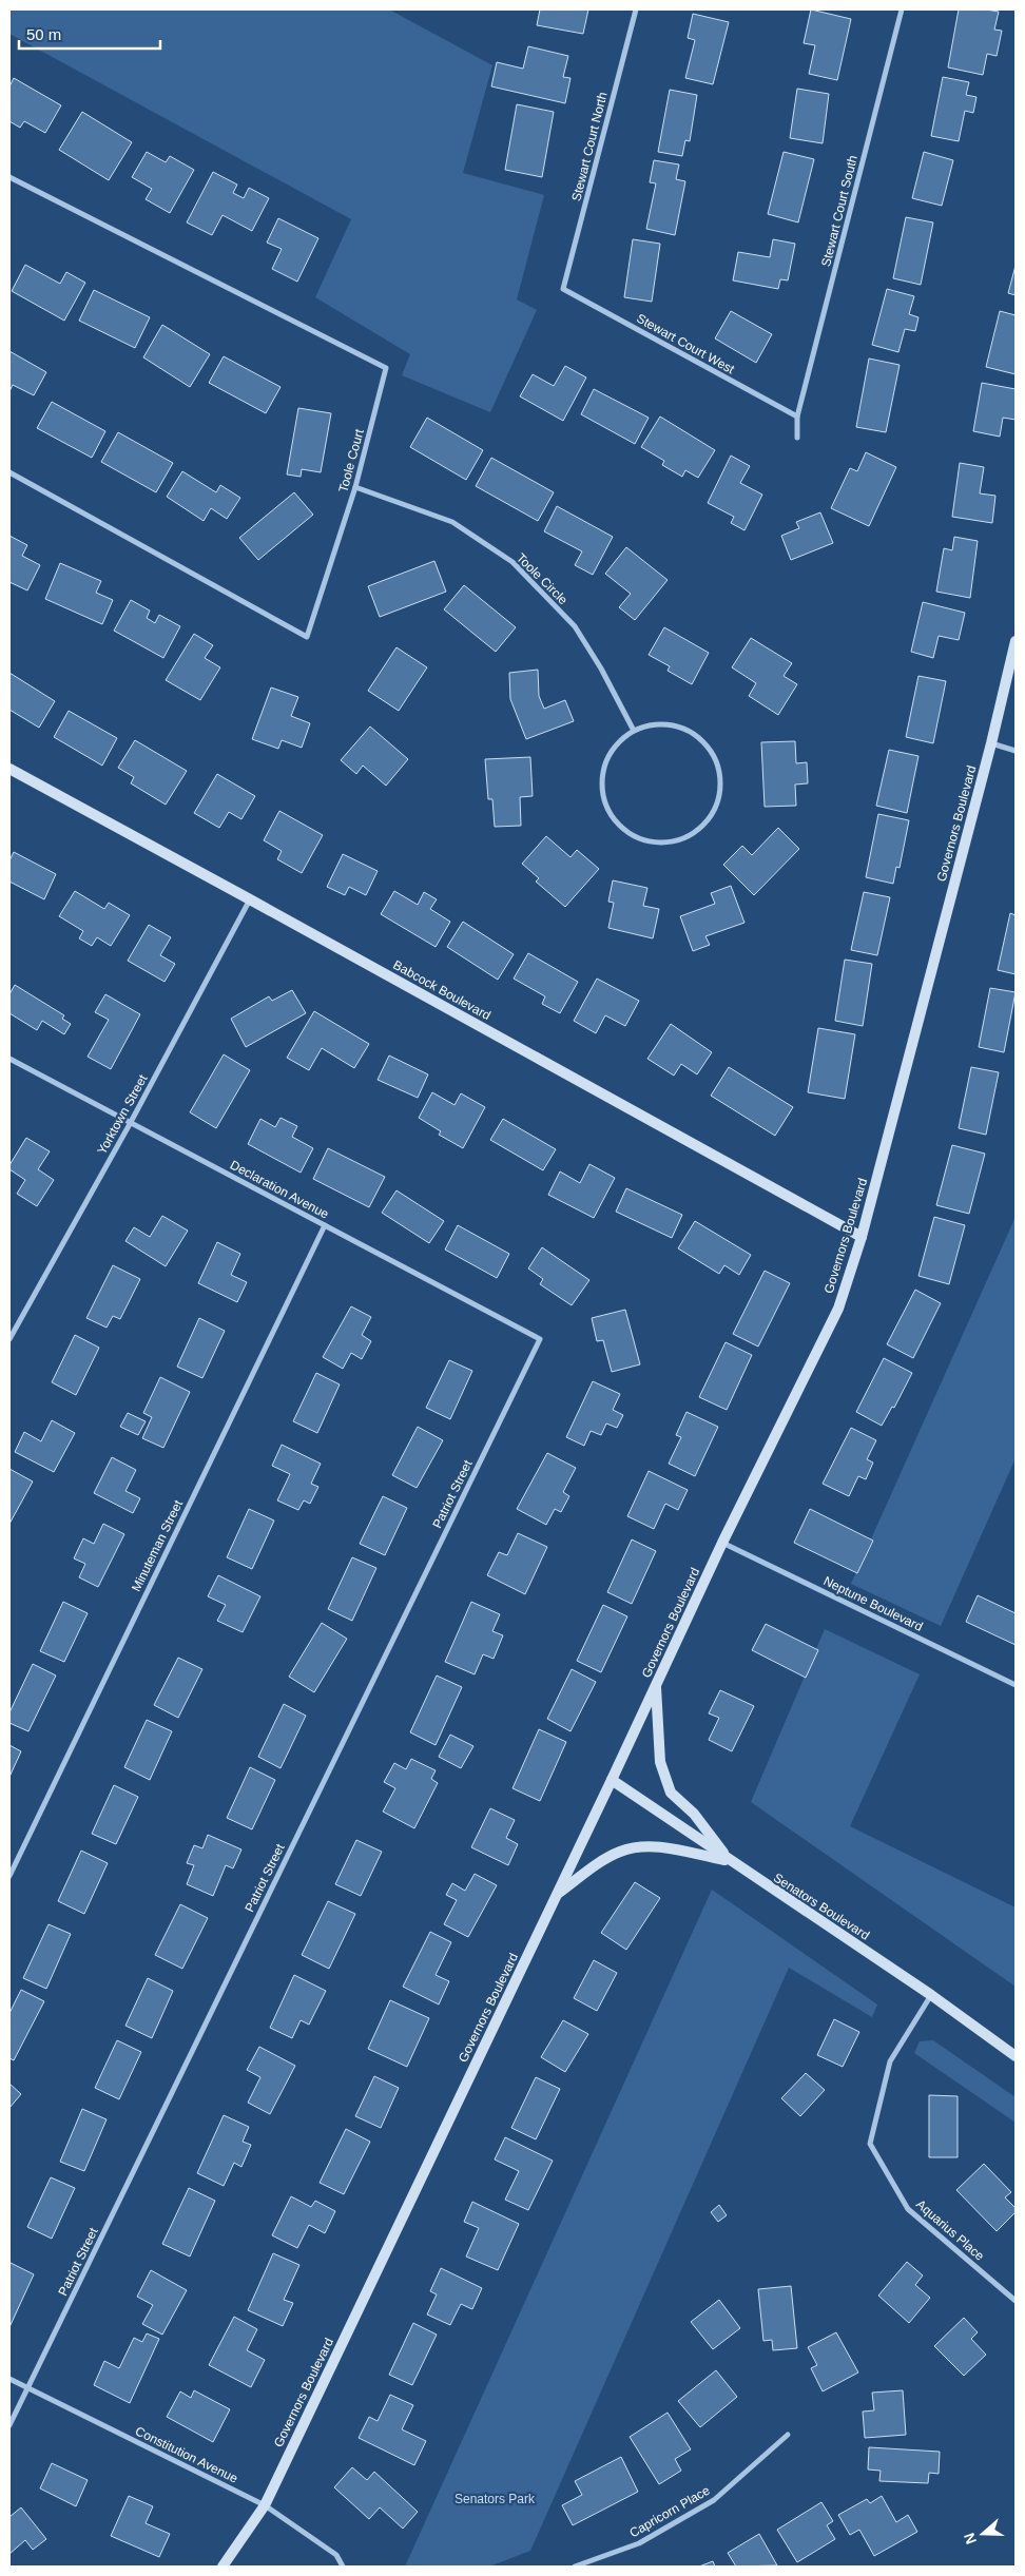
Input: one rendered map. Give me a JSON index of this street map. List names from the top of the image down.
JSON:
{
  "streets": {
    "main road": ["Governors Boulevard", "Babcock Boulevard", "Senators Boulevard"],
    "street": [
      "Stewart Court North",
      "Stewart Court South",
      "Stewart Court West",
      "Toole Court",
      "Toole Circle",
      "Yorktown Street",
      "Declaration Avenue",
      "Patriot Street",
      "Minuteman Street",
      "Neptune Boulevard",
      "Aquarius Place",
      "Constitution Avenue",
      "Capricorn Place"
    ]
  },
  "crossings": [
    ["Stewart Court North", "Stewart Court West"],
    ["Stewart Court South", "Stewart Court West"],
    ["Toole Court", "Toole Circle"],
    ["Governors Boulevard", "Babcock Boulevard"],
    ["Governors Boulevard", "Neptune Boulevard"],
    ["Governors Boulevard", "Senators Boulevard"],
    ["Governors Boulevard", "Constitution Avenue"],
    ["Babcock Boulevard", "Yorktown Street"],
    ["Yorktown Street", "Declaration Avenue"],
    ["Declaration Avenue", "Patriot Street"],
    ["Declaration Avenue", "Minuteman Street"],
    ["Patriot Street", "Constitution Avenue"],
    ["Senators Boulevard", "Aquarius Place"]
  ],
  "parks": ["Senators Park"],
  "scale_bar": "50 m",
  "north": "left"
}
